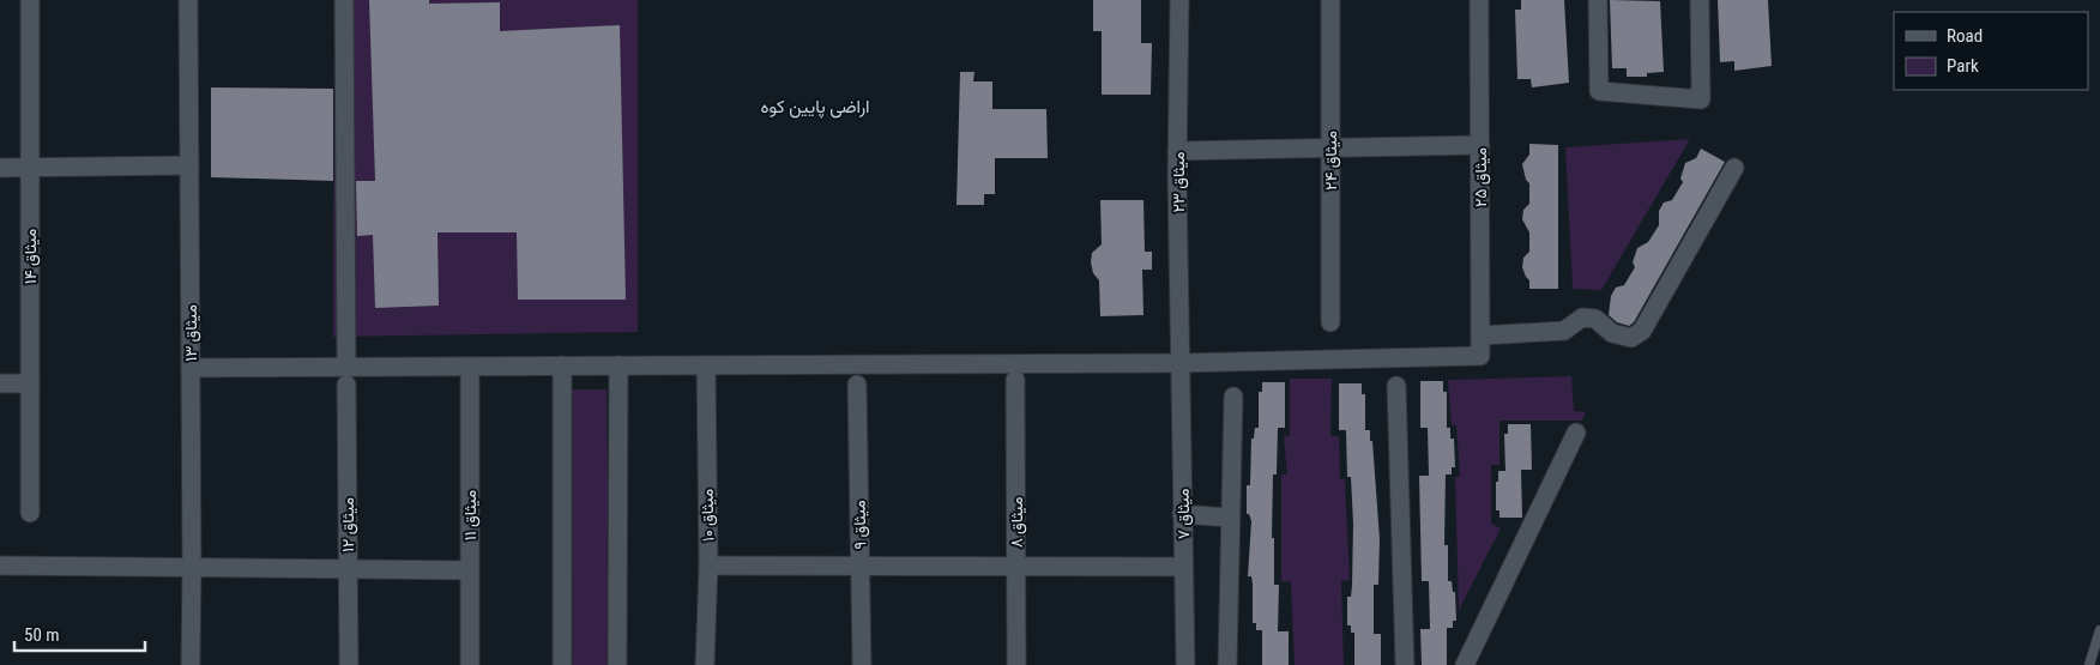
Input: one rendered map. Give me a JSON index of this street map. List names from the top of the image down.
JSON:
{
  "streets": {
    "street": [
      "میثاق ۲۴",
      "میثاق ۲۵",
      "میثاق ۲۳",
      "میثاق ۱۴",
      "میثاق ۱۳",
      "میثاق ۷",
      "میثاق ۱۱",
      "میثاق ۱۰",
      "میثاق ۸",
      "میثاق ۱۲",
      "میثاق ۹"
    ]
  },
  "crossings": [
    ["میثاق ۲۵", "میثاق ۲۳"],
    ["میثاق ۲۵", "میثاق ۷"],
    ["میثاق ۲۳", "میثاق ۷"]
  ],
  "districts": ["اراضی پایین کوه"],
  "legend": ["Road", "Park"],
  "scale_bar": "50 m"
}
